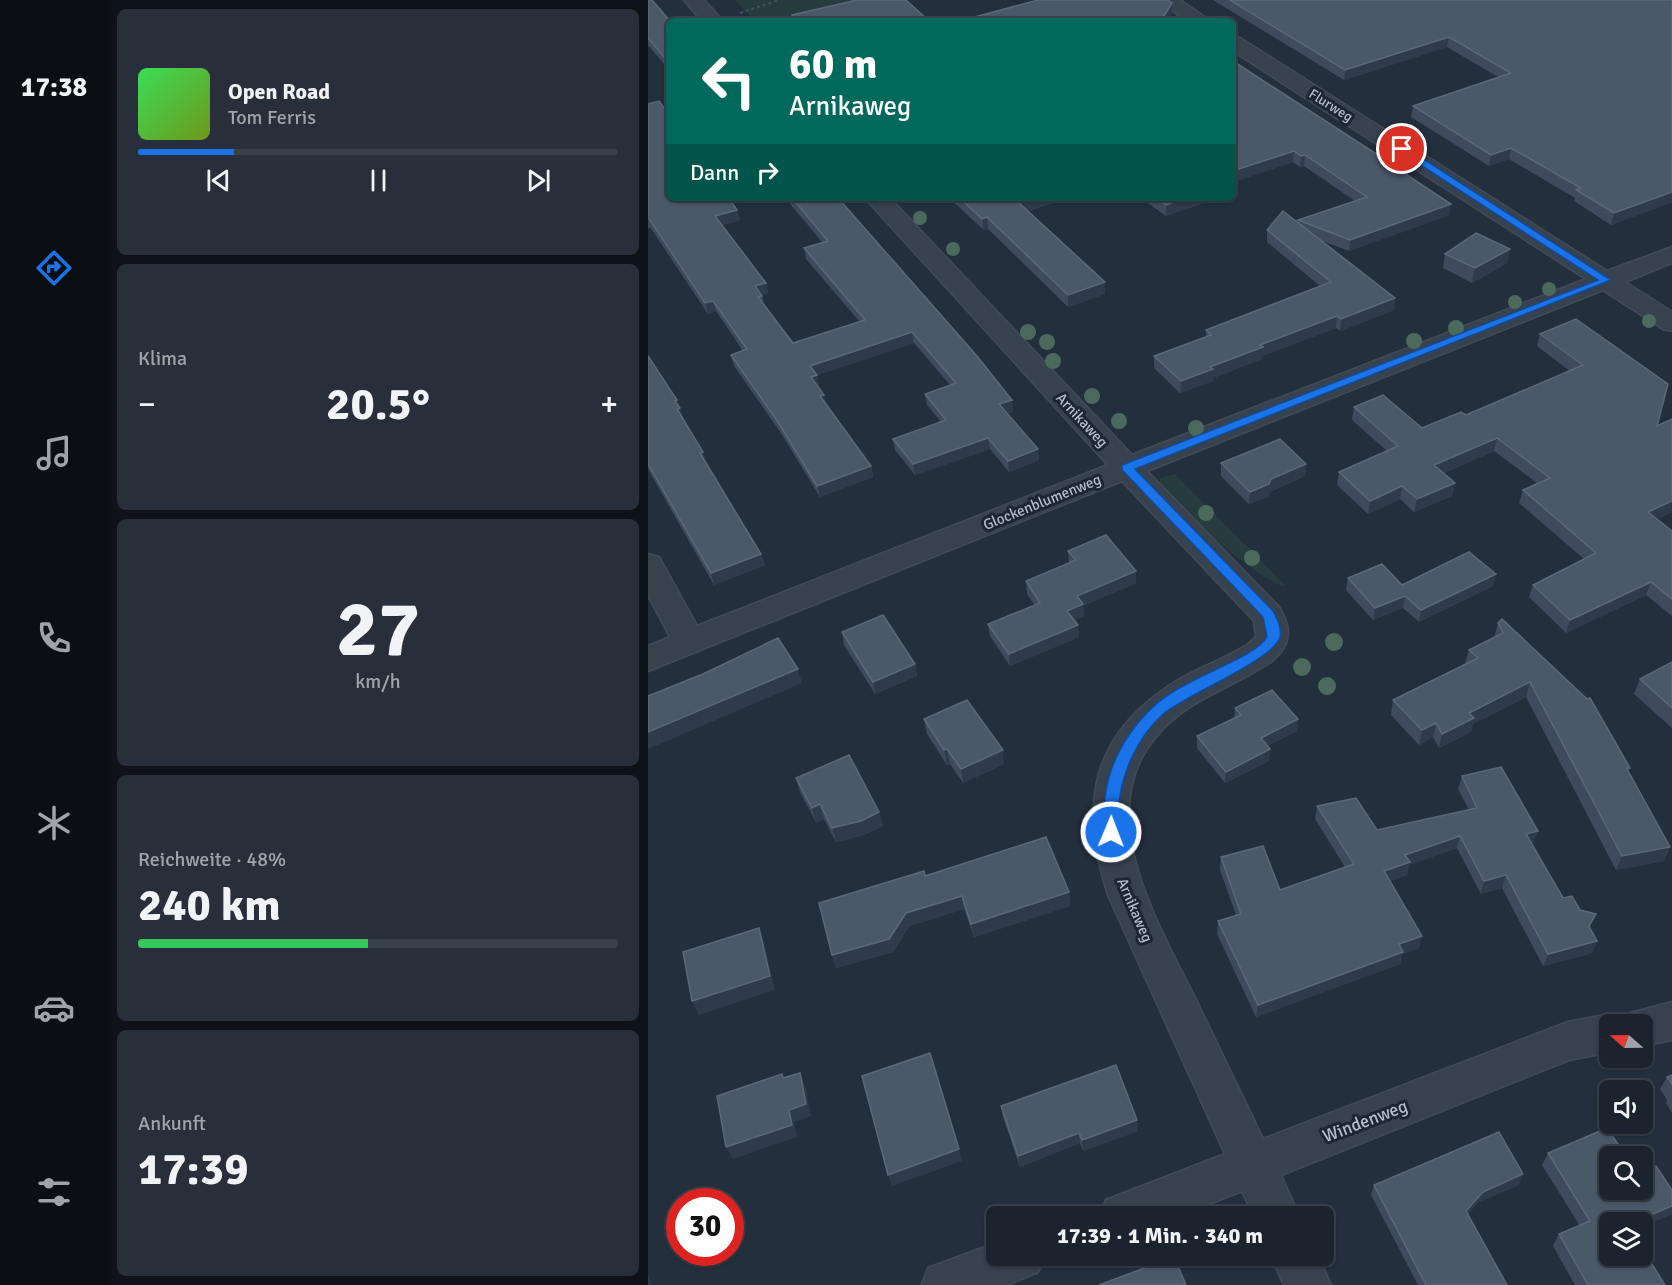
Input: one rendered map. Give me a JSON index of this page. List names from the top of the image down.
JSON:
{
  "streets": {
    "street": [
      "Flurweg",
      "Arnikaweg",
      "Glockenblumenweg",
      "Windenweg"
    ]
  },
  "crossings": [
    ["Flurweg", "Glockenblumenweg"],
    ["Arnikaweg", "Glockenblumenweg"],
    ["Arnikaweg", "Windenweg"]
  ],
  "north": "left",
  "page": {
    "tabs": "17:38",
    "turn": ["60 m", "Arnikaweg"],
    "song": ["Open Road", "Tom Ferris"],
    "then": "Dann",
    "tile": [
      "Klima",
      ["27", "km/h"],
      ["Reichweite · 48%", "240 km"],
      ["Ankunft", "17:39"]
    ],
    "heat": ["−", "20.5°", "+"],
    "limit": "30",
    "trip": "17:39 · 1 Min. · 340 m"
  }
}
